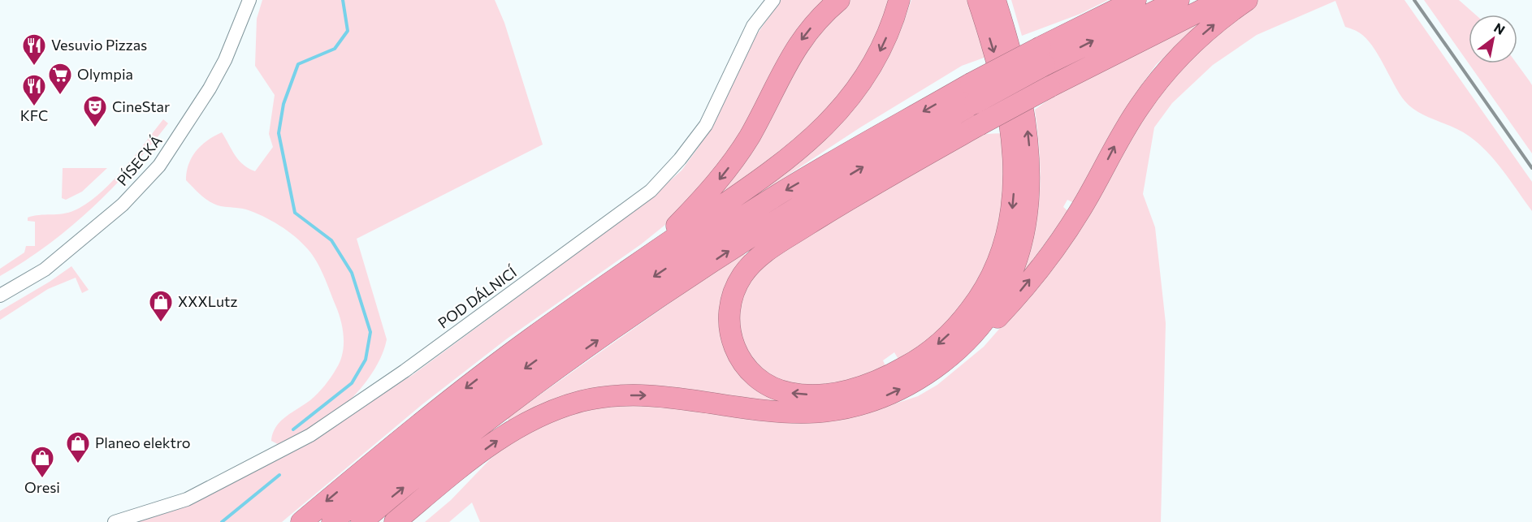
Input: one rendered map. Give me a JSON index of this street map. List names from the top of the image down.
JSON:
{
  "streets": {
    "street": ["PÍSECKÁ", "POD DÁLNICÍ"]
  },
  "places": {
    "restaurant": ["Vesuvio Pizzas", "KFC"],
    "supermarket": ["Olympia"],
    "theatre": ["CineStar"],
    "shop": ["XXXLutz", "Planeo elektro", "Oresi"]
  },
  "north": "top right"
}
